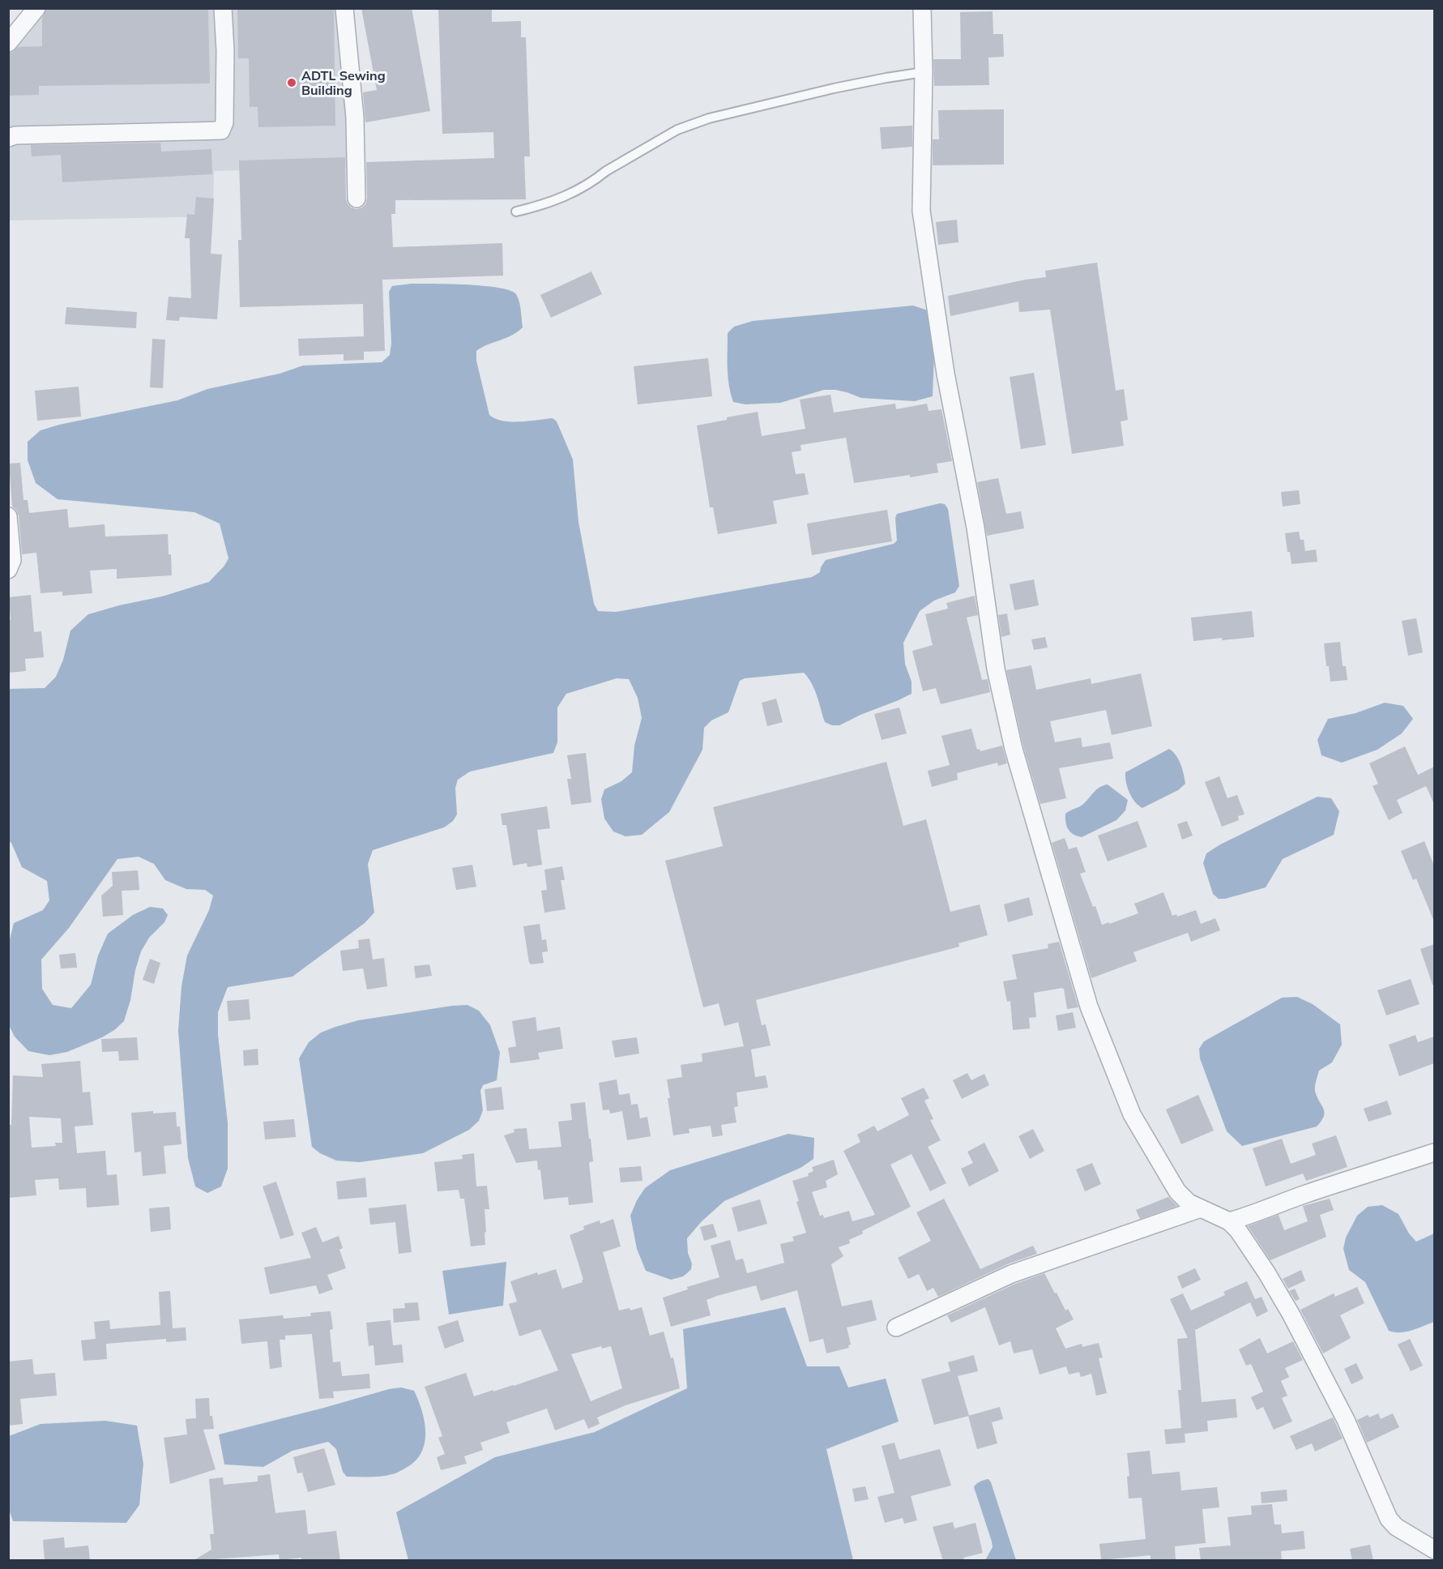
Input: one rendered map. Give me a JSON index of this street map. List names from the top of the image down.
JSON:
{
  "places": ["ADTL Sewing Building"]
}
